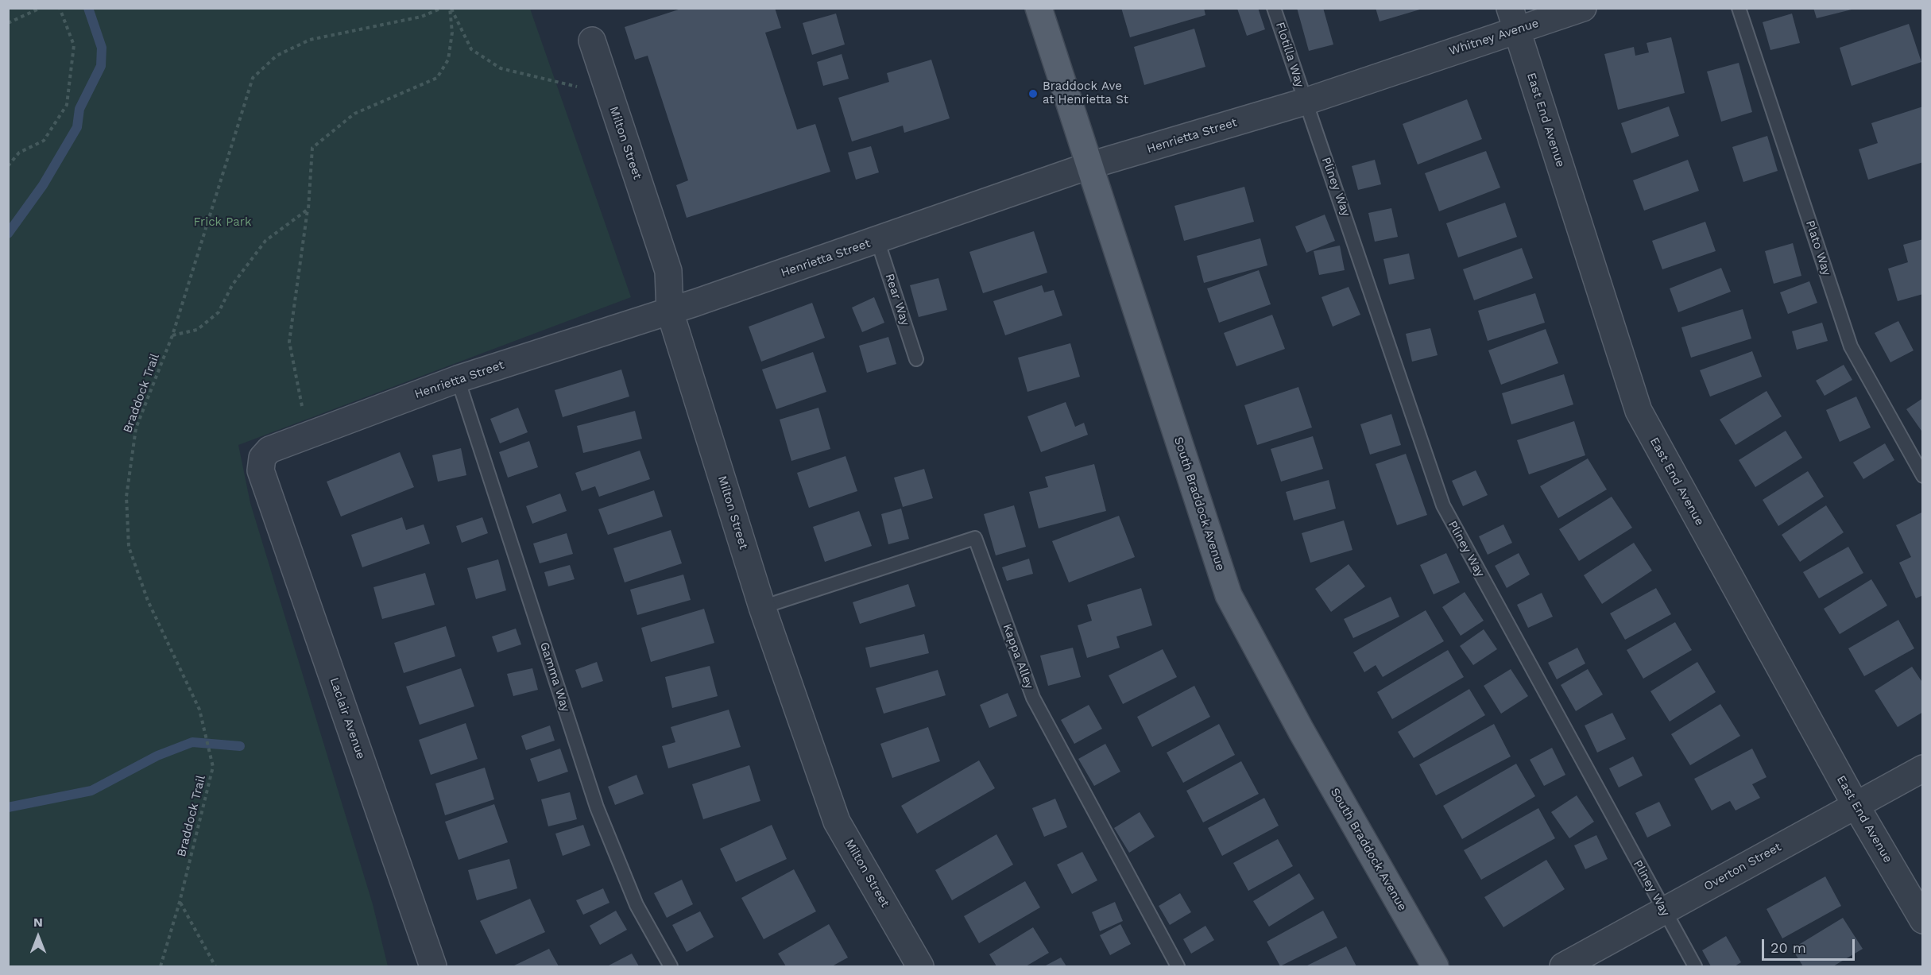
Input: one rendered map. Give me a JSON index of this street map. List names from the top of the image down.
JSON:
{
  "streets": {
    "main road": ["South Braddock Avenue"],
    "street": [
      "Whitney Avenue",
      "East End Avenue",
      "Henrietta Street",
      "Milton Street",
      "Laclair Avenue",
      "Overton Street"
    ],
    "lane": [
      "Flotilla Way",
      "Pliney Way",
      "Plato Way",
      "Rear Way",
      "Kappa Alley",
      "Gamma Way"
    ],
    "path": ["Braddock Trail"]
  },
  "crossings": [
    ["Whitney Avenue", "East End Avenue"],
    ["Whitney Avenue", "Henrietta Street"],
    ["Flotilla Way", "Henrietta Street"],
    ["Flotilla Way", "Pliney Way"],
    ["East End Avenue", "Overton Street"],
    ["Henrietta Street", "Milton Street"],
    ["Henrietta Street", "Pliney Way"],
    ["Henrietta Street", "Rear Way"],
    ["Henrietta Street", "South Braddock Avenue"],
    ["Henrietta Street", "Gamma Way"],
    ["Henrietta Street", "Laclair Avenue"],
    ["Milton Street", "Kappa Alley"],
    ["Pliney Way", "Overton Street"]
  ],
  "parks": ["Frick Park"],
  "places": ["Braddock Ave at Henrietta St"],
  "scale_bar": "20 m",
  "north": "top"
}
